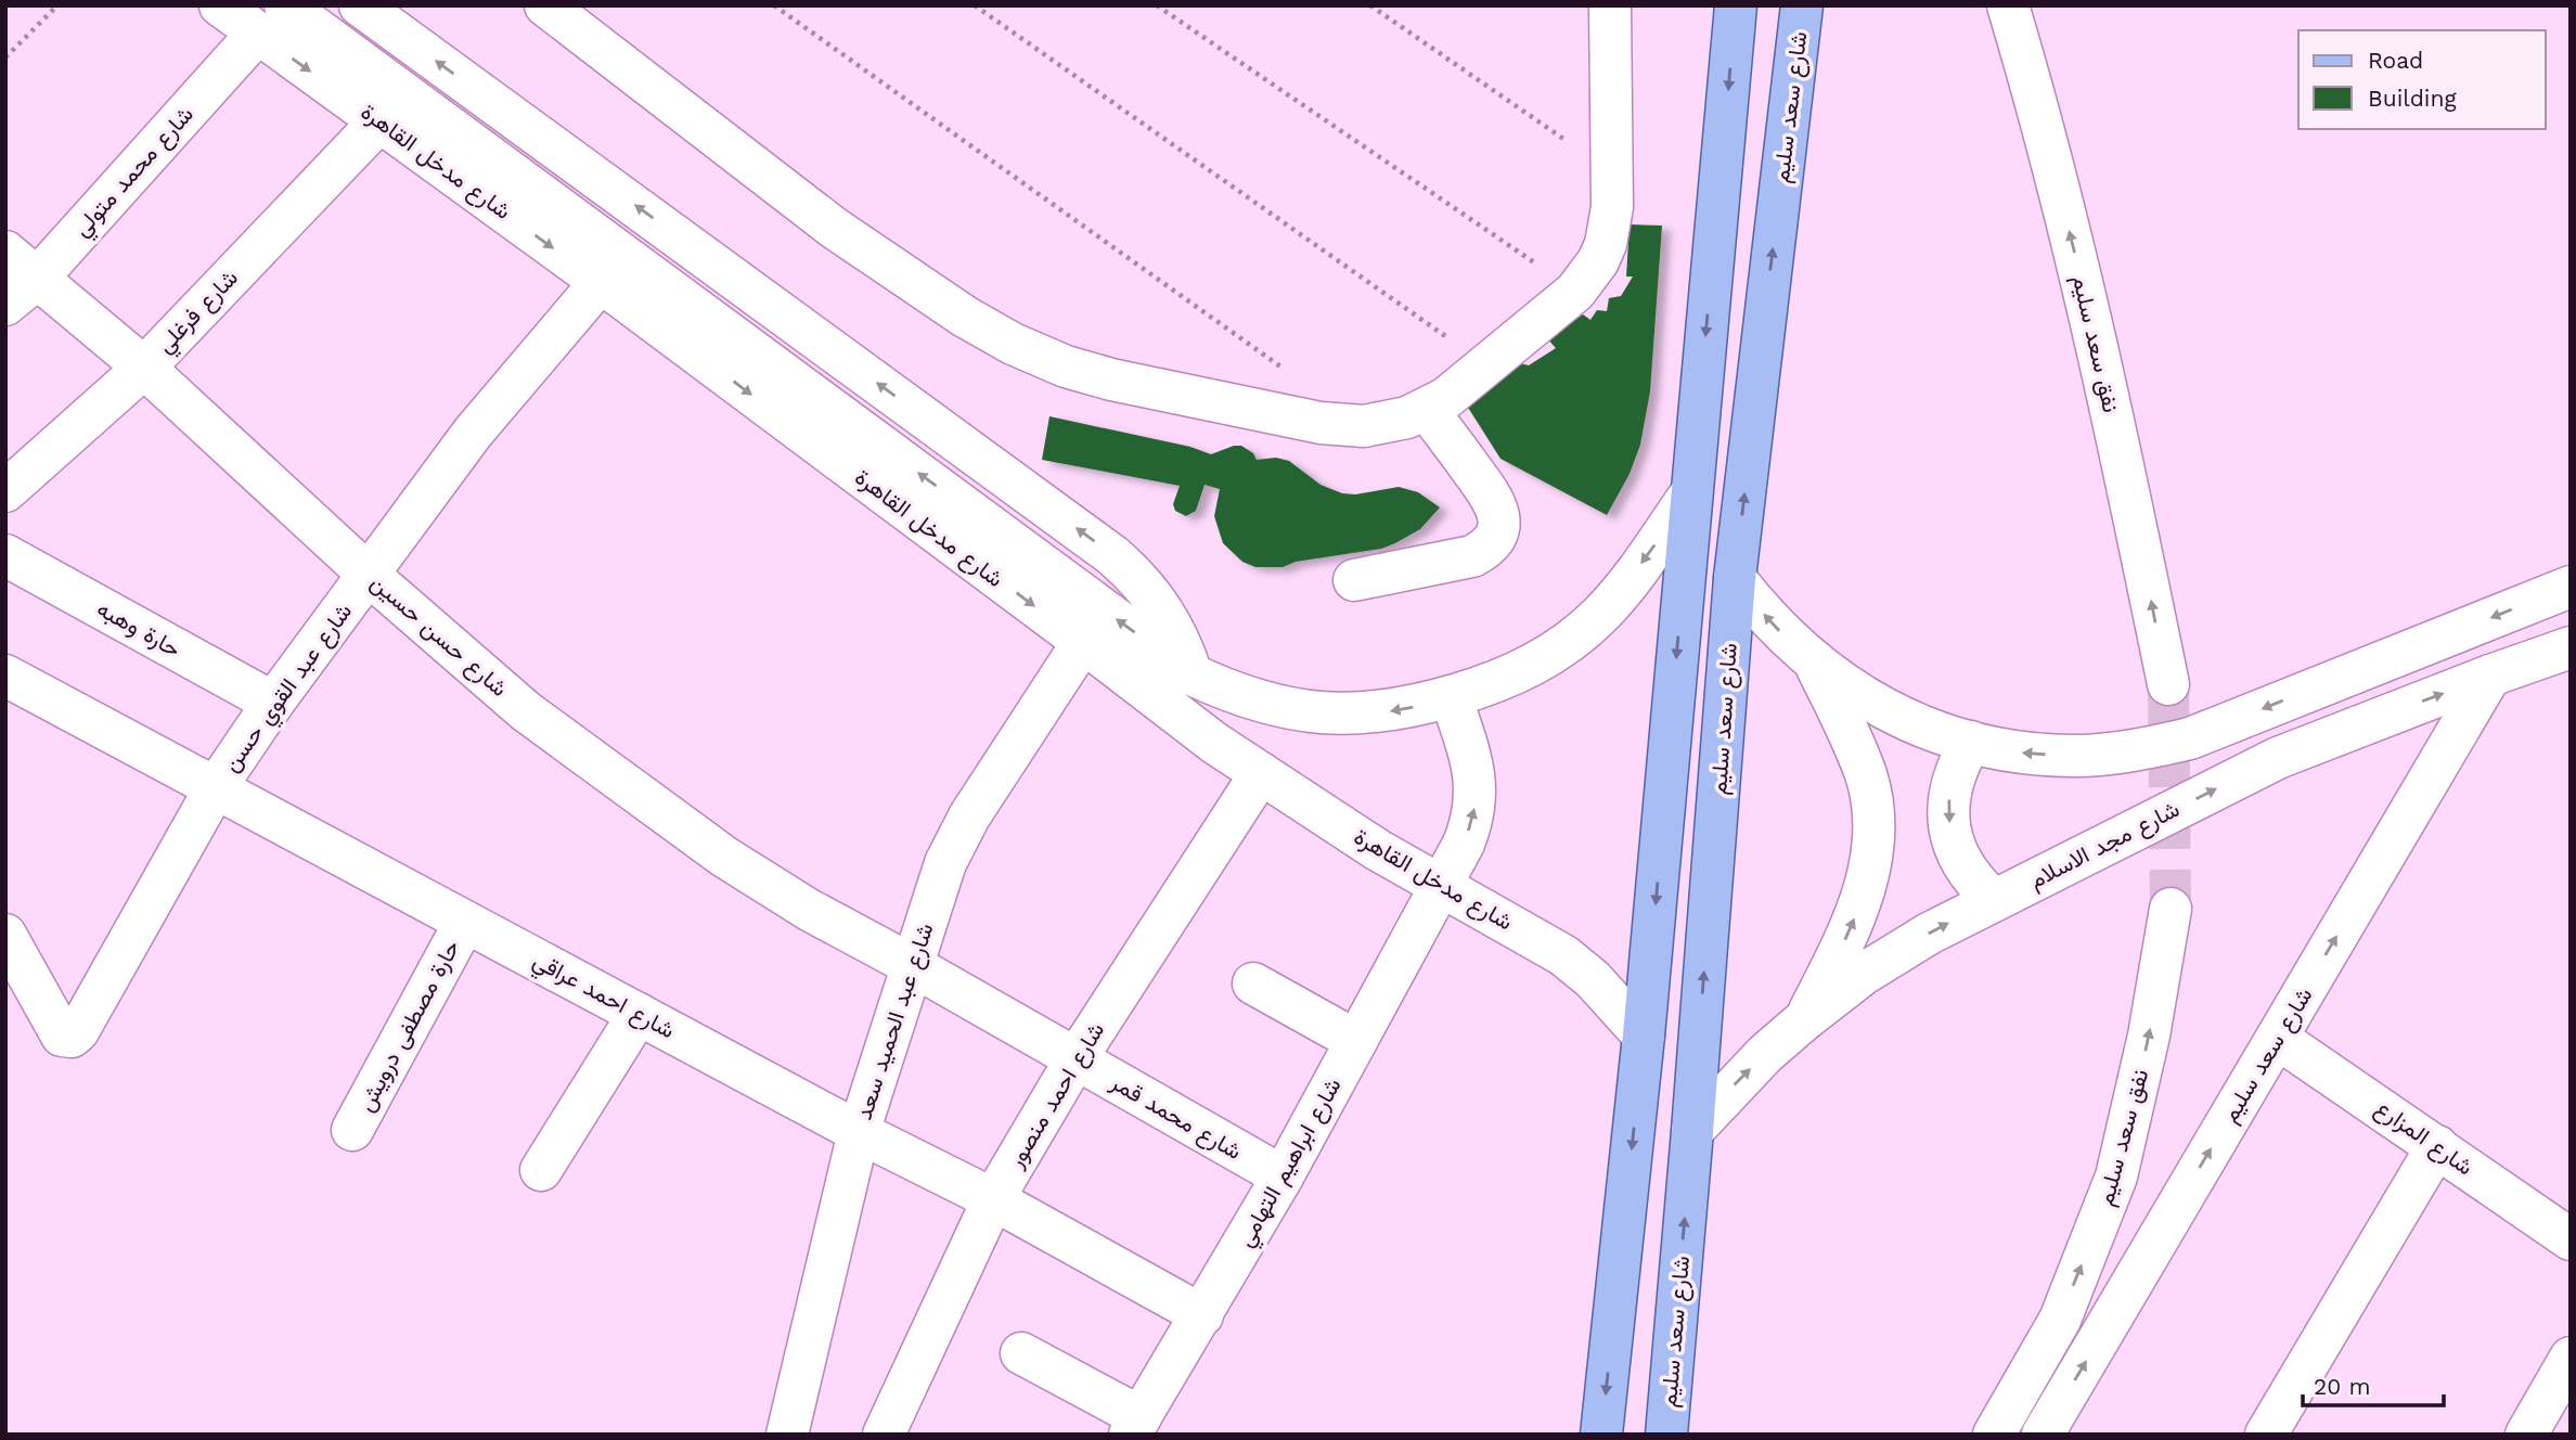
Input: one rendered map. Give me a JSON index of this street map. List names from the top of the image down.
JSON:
{
  "streets": {
    "main road": ["شارع سعد سليم"],
    "street": [
      "شارع مدخل القاهرة",
      "شارع محمد متولي",
      "شارع فرغلي",
      "نفق سعد سليم",
      "حارة وهبه",
      "شارع حسن حسين",
      "شارع عبد القوي حسن",
      "شارع مجد الاسلام",
      "شارع احمد عراقي",
      "شارع عبد الحميد سعد",
      "حارة مصطفى درويش",
      "شارع احمد منصور",
      "شارع محمد قمر",
      "شارع المزارع",
      "شارع ابراهيم التهامي"
    ]
  },
  "crossings": [
    ["شارع سعد سليم", "شارع مجد الاسلام"],
    ["شارع سعد سليم", "شارع المزارع"],
    ["شارع مدخل القاهرة", "شارع محمد متولي"],
    ["شارع مدخل القاهرة", "شارع فرغلي"],
    ["شارع مدخل القاهرة", "شارع عبد القوي حسن"],
    ["شارع مدخل القاهرة", "شارع عبد الحميد سعد"],
    ["شارع مدخل القاهرة", "شارع احمد منصور"],
    ["شارع مدخل القاهرة", "شارع ابراهيم التهامي"],
    ["شارع محمد متولي", "شارع حسن حسين"],
    ["شارع فرغلي", "شارع حسن حسين"],
    ["حارة وهبه", "شارع عبد القوي حسن"],
    ["شارع حسن حسين", "شارع عبد القوي حسن"],
    ["شارع حسن حسين", "شارع عبد الحميد سعد"],
    ["شارع حسن حسين", "شارع محمد قمر"],
    ["شارع عبد القوي حسن", "شارع احمد عراقي"],
    ["شارع احمد عراقي", "شارع عبد الحميد سعد"],
    ["شارع احمد عراقي", "حارة مصطفى درويش"],
    ["شارع احمد عراقي", "شارع احمد منصور"],
    ["شارع احمد عراقي", "شارع ابراهيم التهامي"],
    ["شارع عبد الحميد سعد", "شارع محمد قمر"],
    ["شارع احمد منصور", "شارع محمد قمر"],
    ["شارع محمد قمر", "شارع ابراهيم التهامي"]
  ],
  "one_way": ["نفق سعد سليم"],
  "legend": ["Road", "Building"],
  "scale_bar": "20 m"
}
